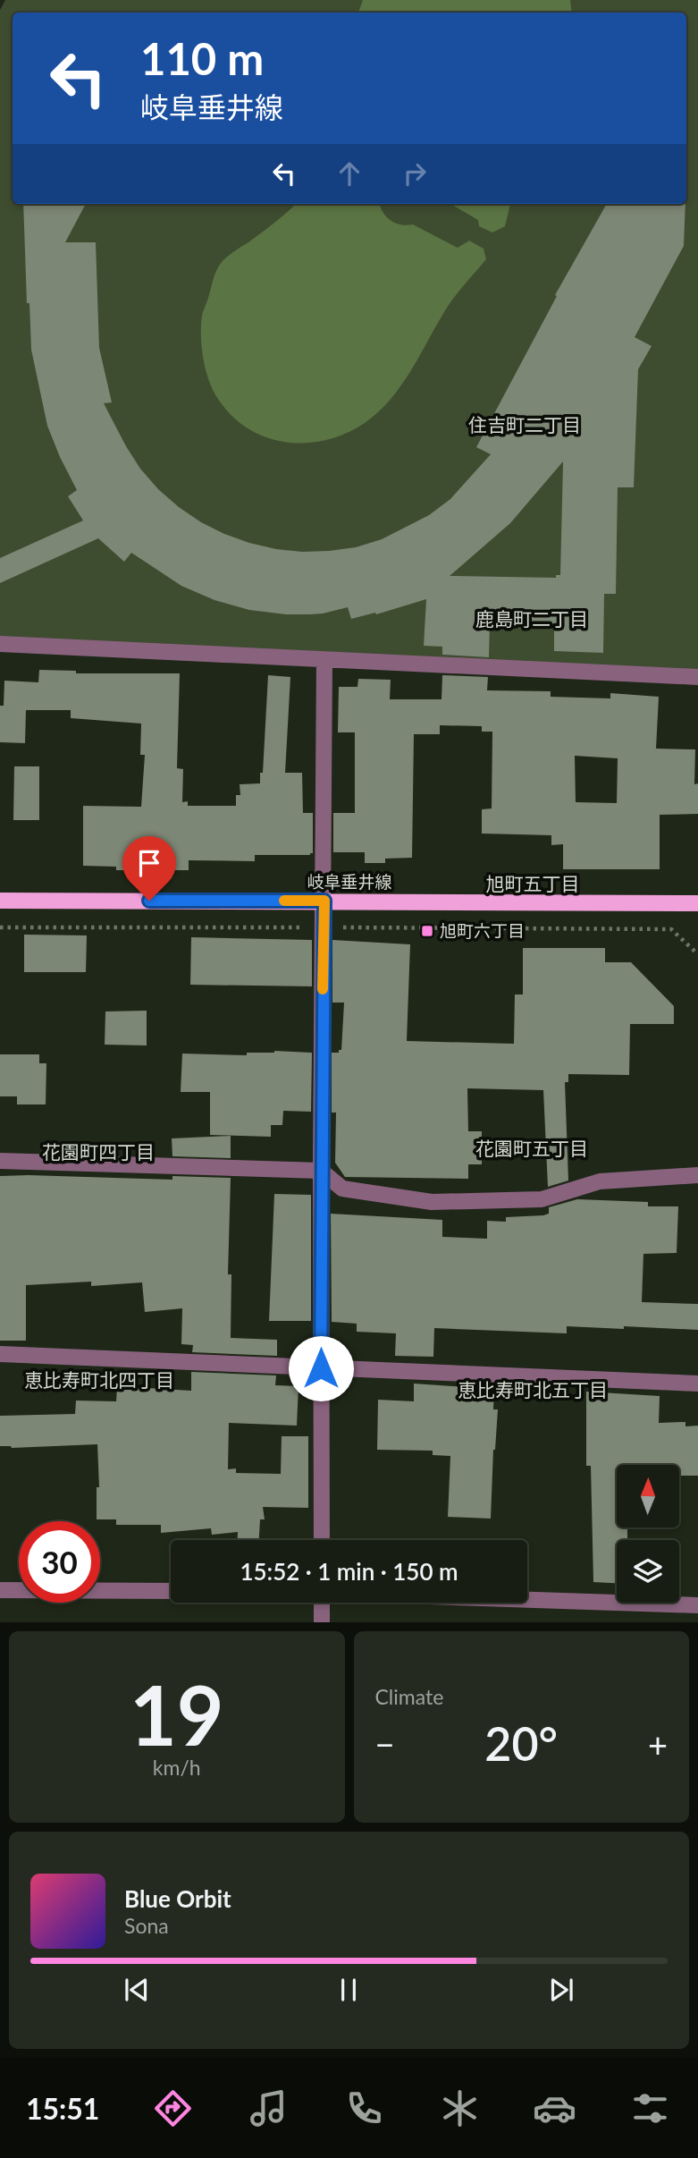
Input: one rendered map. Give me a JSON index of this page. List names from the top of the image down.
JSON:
{
  "streets": {
    "main road": ["岐阜垂井線"]
  },
  "districts": [
    "住吉町二丁目",
    "鹿島町二丁目",
    "旭町五丁目",
    "花園町五丁目",
    "花園町四丁目",
    "恵比寿町北四丁目",
    "恵比寿町北五丁目"
  ],
  "places": {
    "transit": ["旭町六丁目"]
  },
  "north": "top",
  "page": {
    "turn": ["110 m", "岐阜垂井線"],
    "limit": "30",
    "trip": "15:52 · 1 min · 150 m",
    "tile": [
      ["19", "km/h"],
      "Climate"
    ],
    "heat": ["−", "20°", "+"],
    "song": ["Blue Orbit", "Sona"],
    "tabs": "15:51"
  }
}
